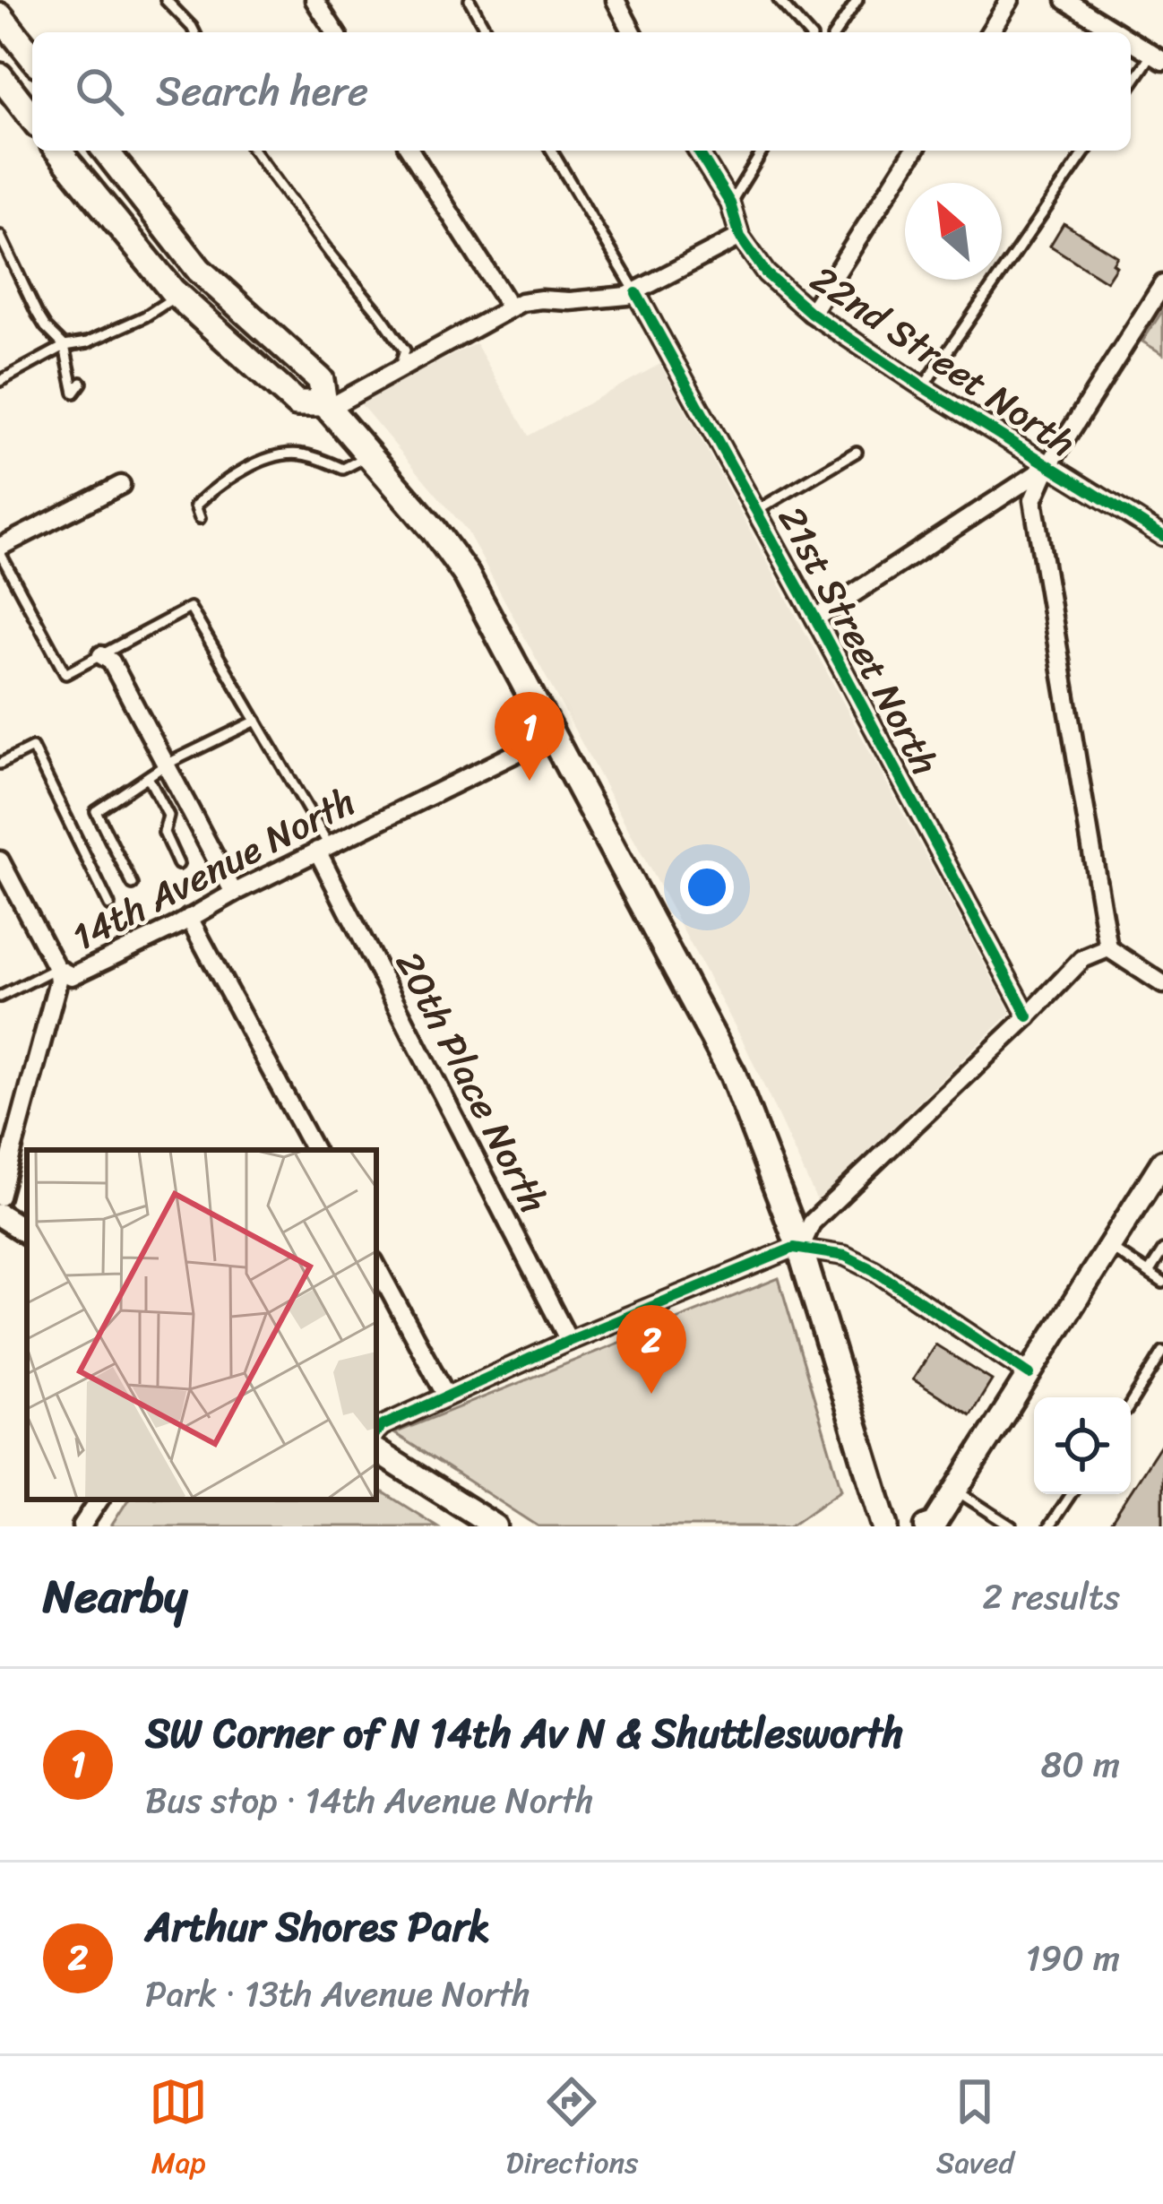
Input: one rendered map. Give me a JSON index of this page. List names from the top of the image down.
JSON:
{
  "streets": {
    "street": [
      "22nd Street North",
      "21st Street North",
      "14th Avenue North",
      "20th Place North"
    ]
  },
  "crossings": [
    ["14th Avenue North", "20th Place North"]
  ],
  "north": "top left",
  "page": {
    "search": "Search here",
    "pins": ["1", "2"],
    "heading": ["Nearby", "2 results"],
    "list": [
      {
        "mark": "1",
        "name": "SW Corner of N 14th Av N & Shuttlesworth",
        "note": "Bus stop · 14th Avenue North",
        "value": "80 m"
      },
      {
        "mark": "2",
        "name": "Arthur Shores Park",
        "note": "Park · 13th Avenue North",
        "value": "190 m"
      }
    ],
    "nav": ["Map", "Directions", "Saved"]
  }
}
